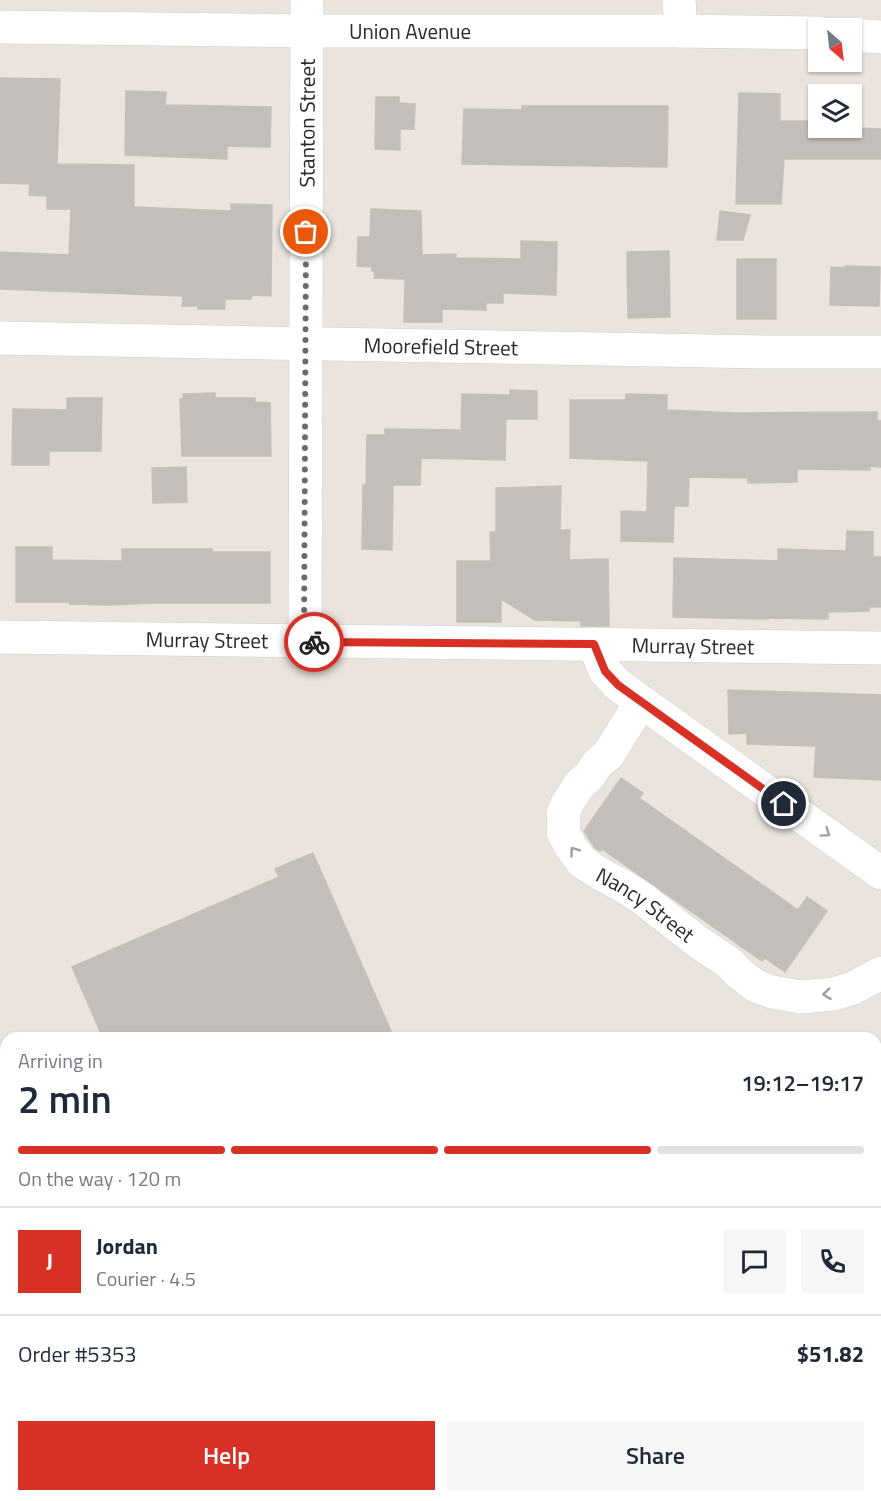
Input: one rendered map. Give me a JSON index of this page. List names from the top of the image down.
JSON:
{
  "streets": {
    "street": [
      "Union Avenue",
      "Stanton Street",
      "Moorefield Street",
      "Murray Street",
      "Nancy Street"
    ]
  },
  "crossings": [
    ["Union Avenue", "Stanton Street"],
    ["Stanton Street", "Moorefield Street"],
    ["Stanton Street", "Murray Street"]
  ],
  "north": "bottom right",
  "page": {
    "heading": ["2 min", "Arriving in", "19:12–19:17"],
    "panel": [
      "Jordan",
      "Courier · 4.5",
      "Order #5353",
      "$51.82"
    ],
    "bar": "On the way · 120 m",
    "round": "J",
    "buttons": ["Help", "Share"]
  }
}
